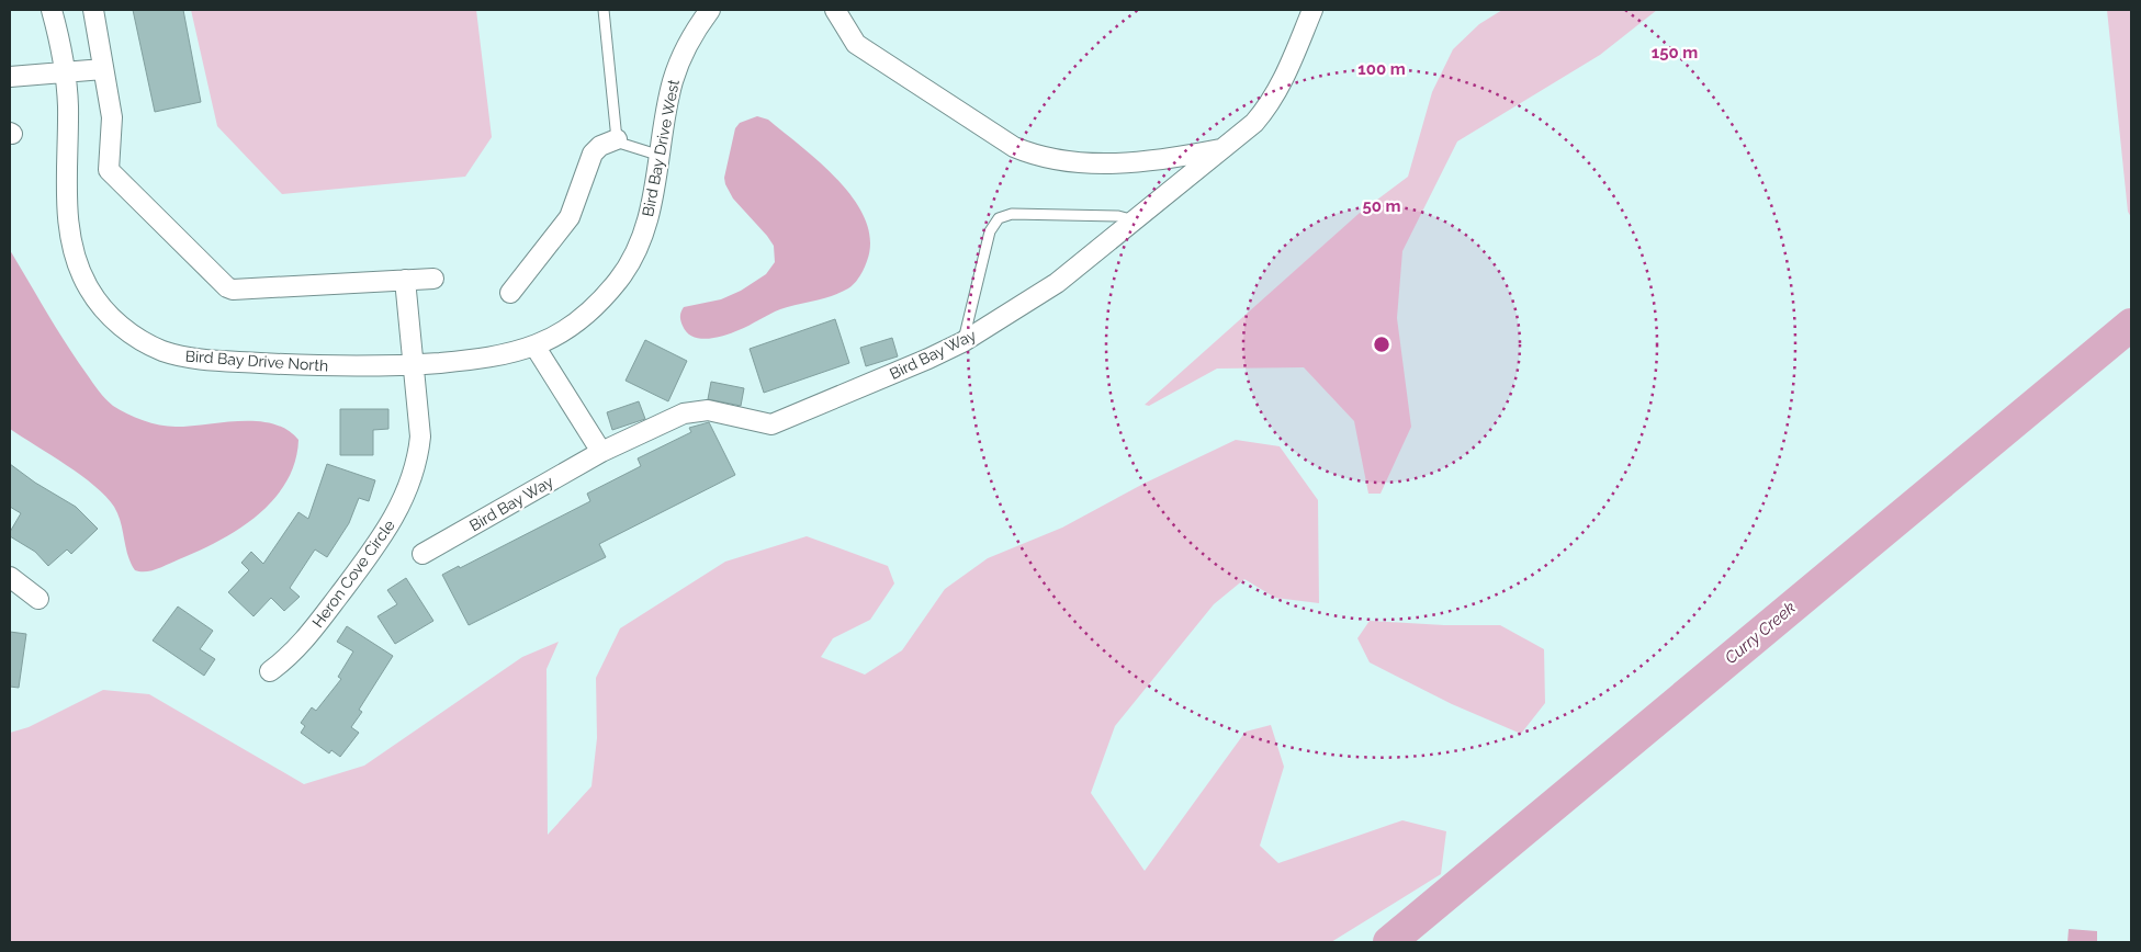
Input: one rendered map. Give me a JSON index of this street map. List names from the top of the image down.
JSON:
{
  "streets": {
    "street": [
      "Bird Bay Drive West",
      "Bird Bay Way",
      "Bird Bay Drive North",
      "Heron Cove Circle"
    ]
  },
  "crossings": [
    ["Bird Bay Drive West", "Bird Bay Drive North"],
    ["Bird Bay Drive North", "Heron Cove Circle"]
  ],
  "water": ["Curry Creek"],
  "rings": ["150 m", "100 m", "50 m"]
}
